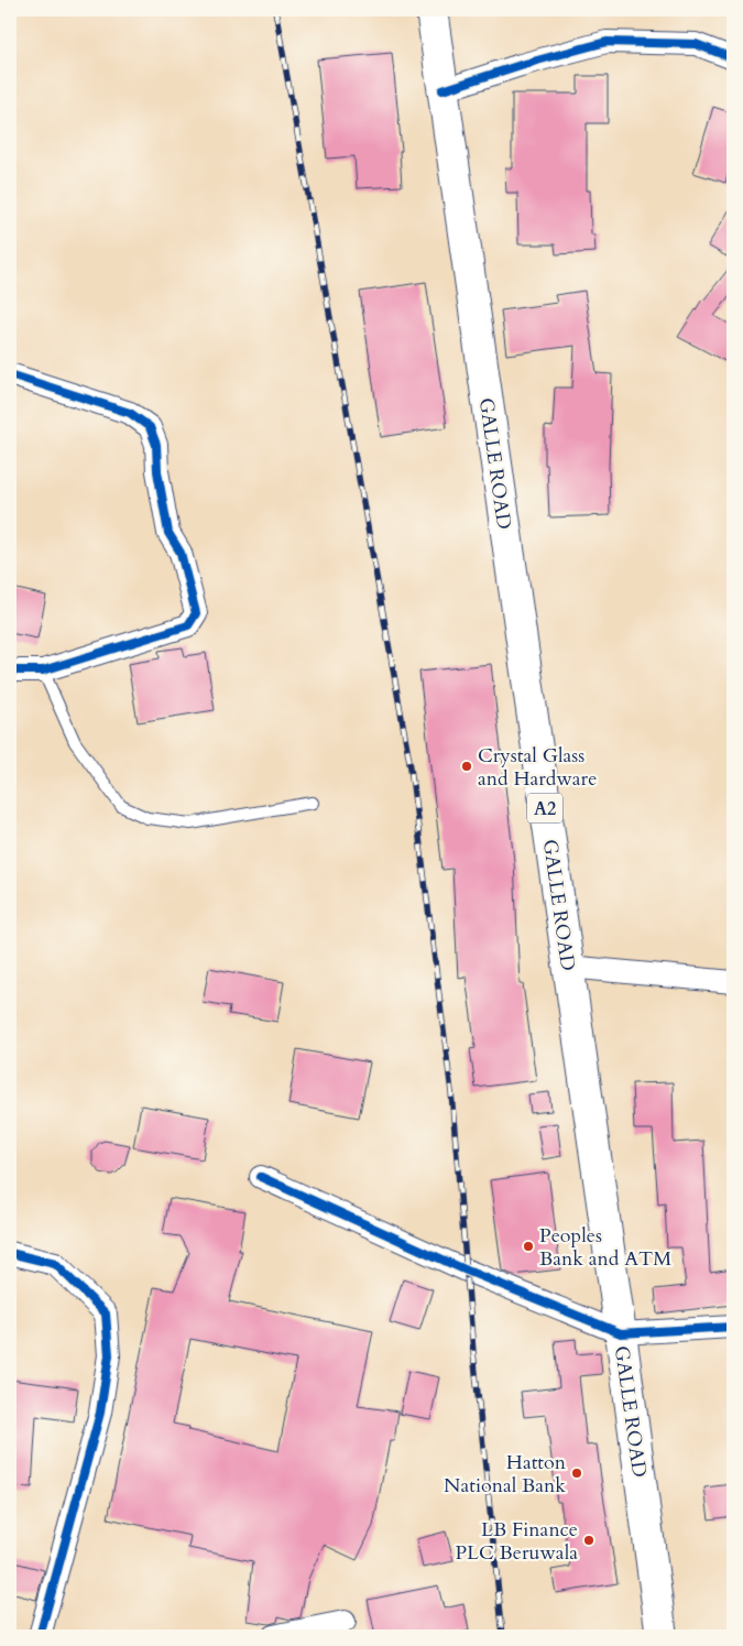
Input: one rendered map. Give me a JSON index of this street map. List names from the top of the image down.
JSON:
{
  "streets": {
    "highway": ["GALLE ROAD", "A2"]
  },
  "places": [
    "Crystal Glass and Hardware",
    "Peoples Bank and ATM",
    "Hatton National Bank",
    "LB Finance PLC Beruwala"
  ]
}
